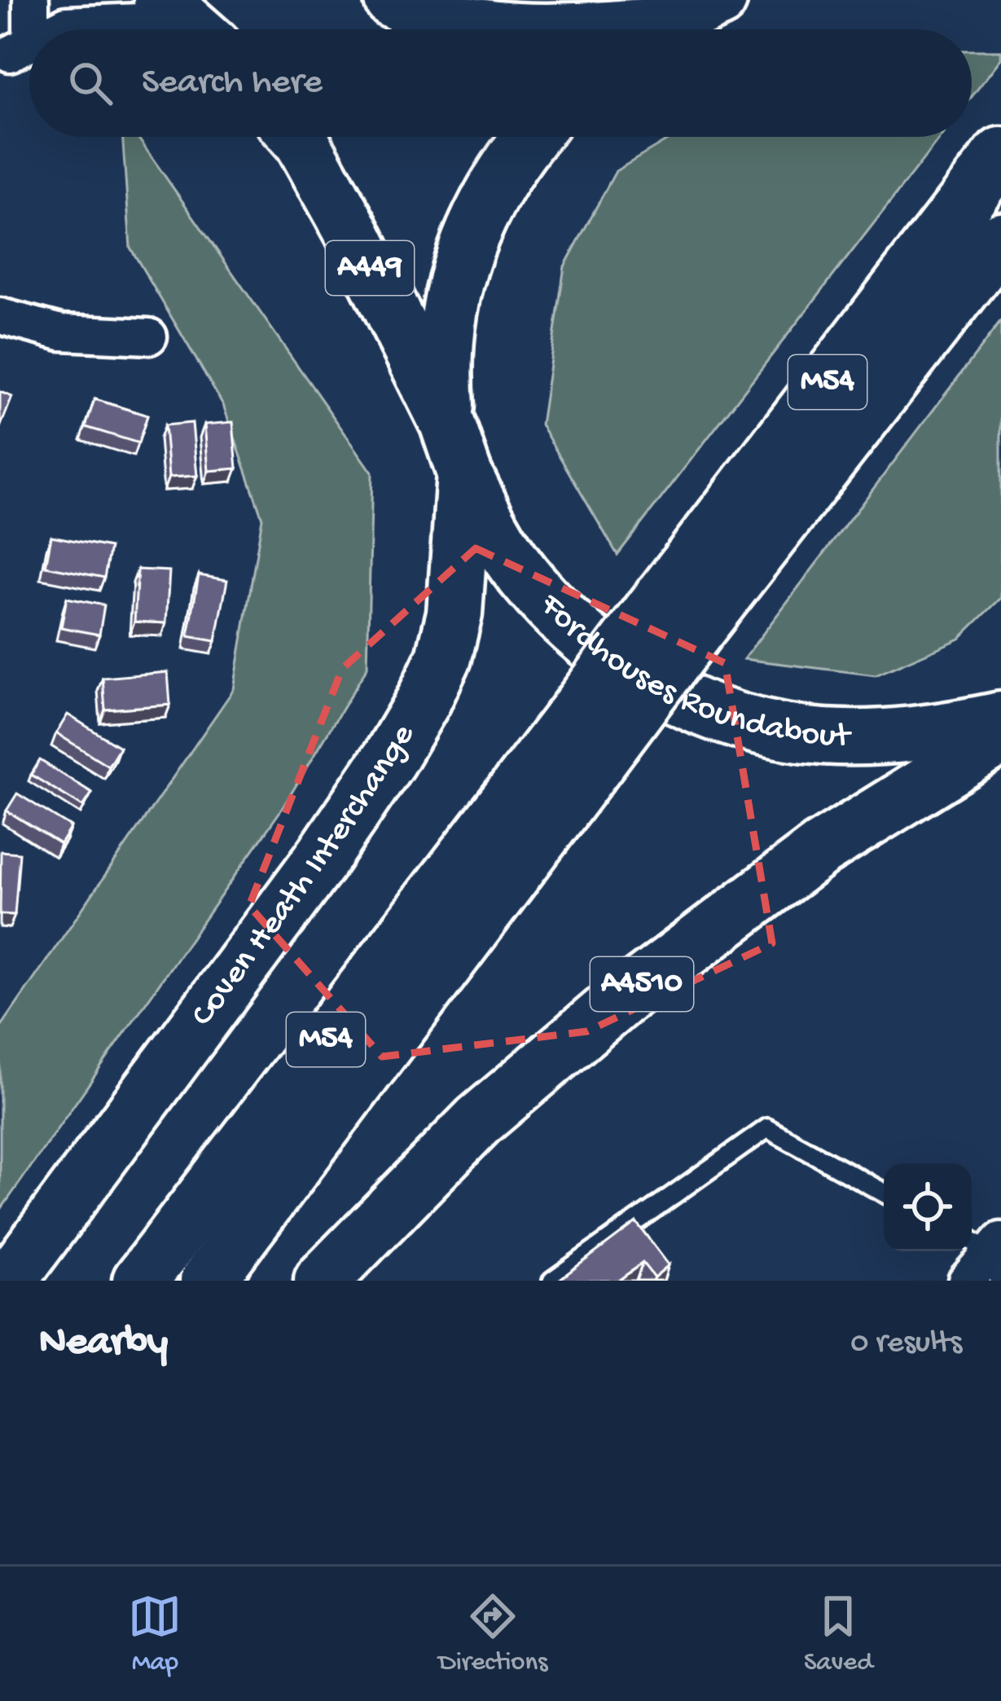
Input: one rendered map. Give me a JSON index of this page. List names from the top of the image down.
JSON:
{
  "streets": {
    "highway": [
      "A449",
      "M54",
      "Fordhouses Roundabout",
      "Coven Heath Interchange",
      "A4510"
    ]
  },
  "crossings": [
    ["A449", "Coven Heath Interchange"],
    ["Fordhouses Roundabout", "Coven Heath Interchange"]
  ],
  "page": {
    "search": "Search here",
    "heading": ["Nearby", "0 results"],
    "nav": ["Map", "Directions", "Saved"]
  }
}
